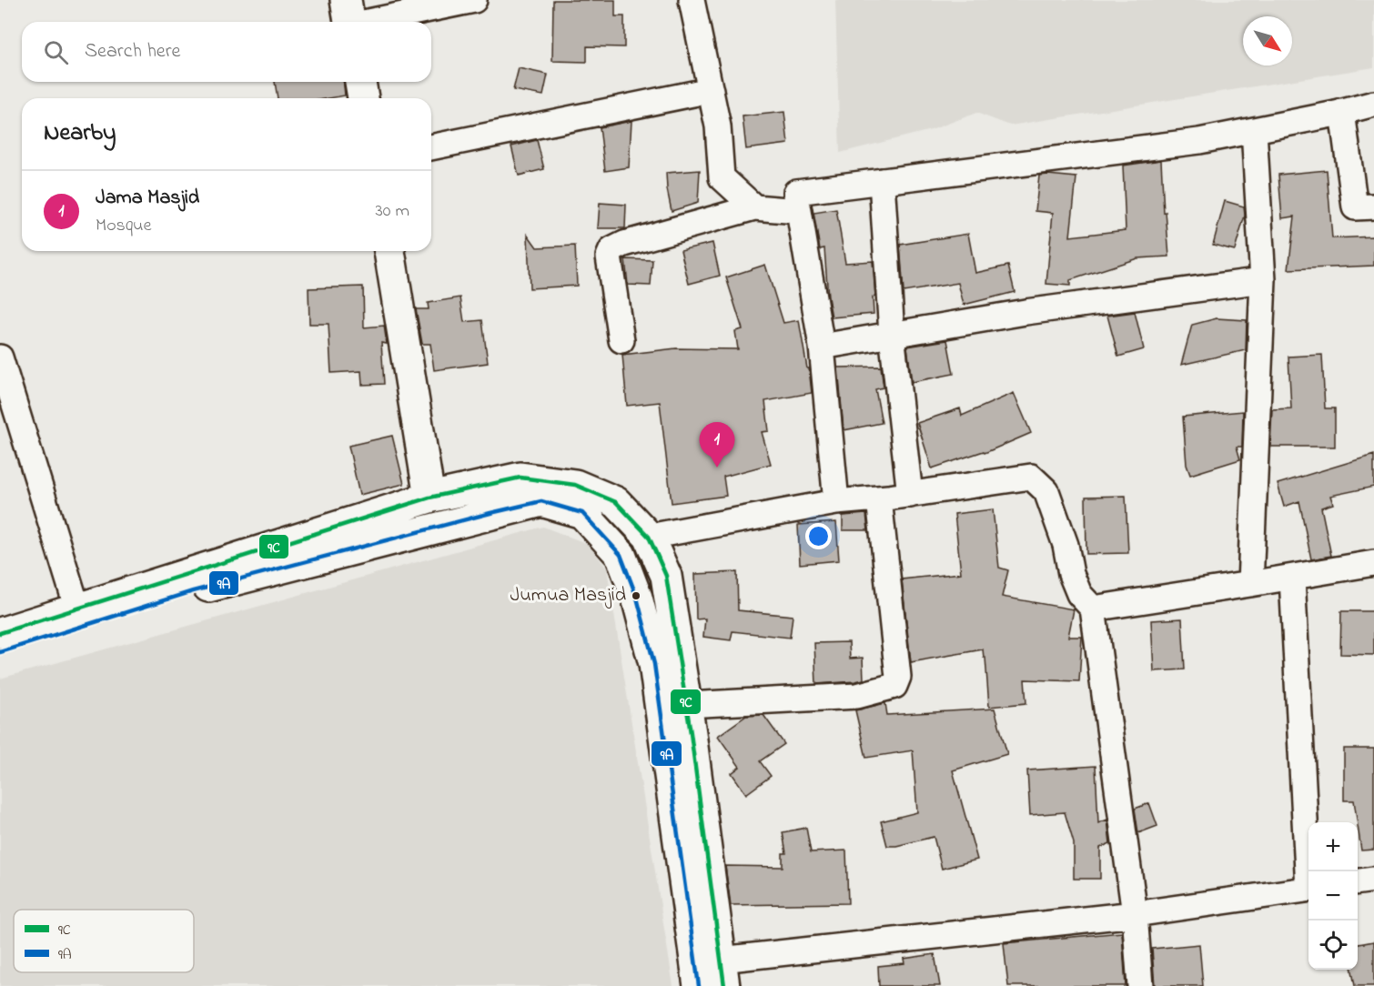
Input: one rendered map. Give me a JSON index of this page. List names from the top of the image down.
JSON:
{
  "places": ["Jumua Masjid"],
  "lines": ["transit line 9C", "transit line 9A"],
  "legend": ["9C", "9A"],
  "north": "bottom right",
  "page": {
    "search": "Search here",
    "heading": "Nearby",
    "list": [
      {
        "mark": "1",
        "name": "Jama Masjid",
        "note": "Mosque",
        "value": "30 m"
      }
    ],
    "pins": "1",
    "map_buttons": ["+", "−"]
  }
}
